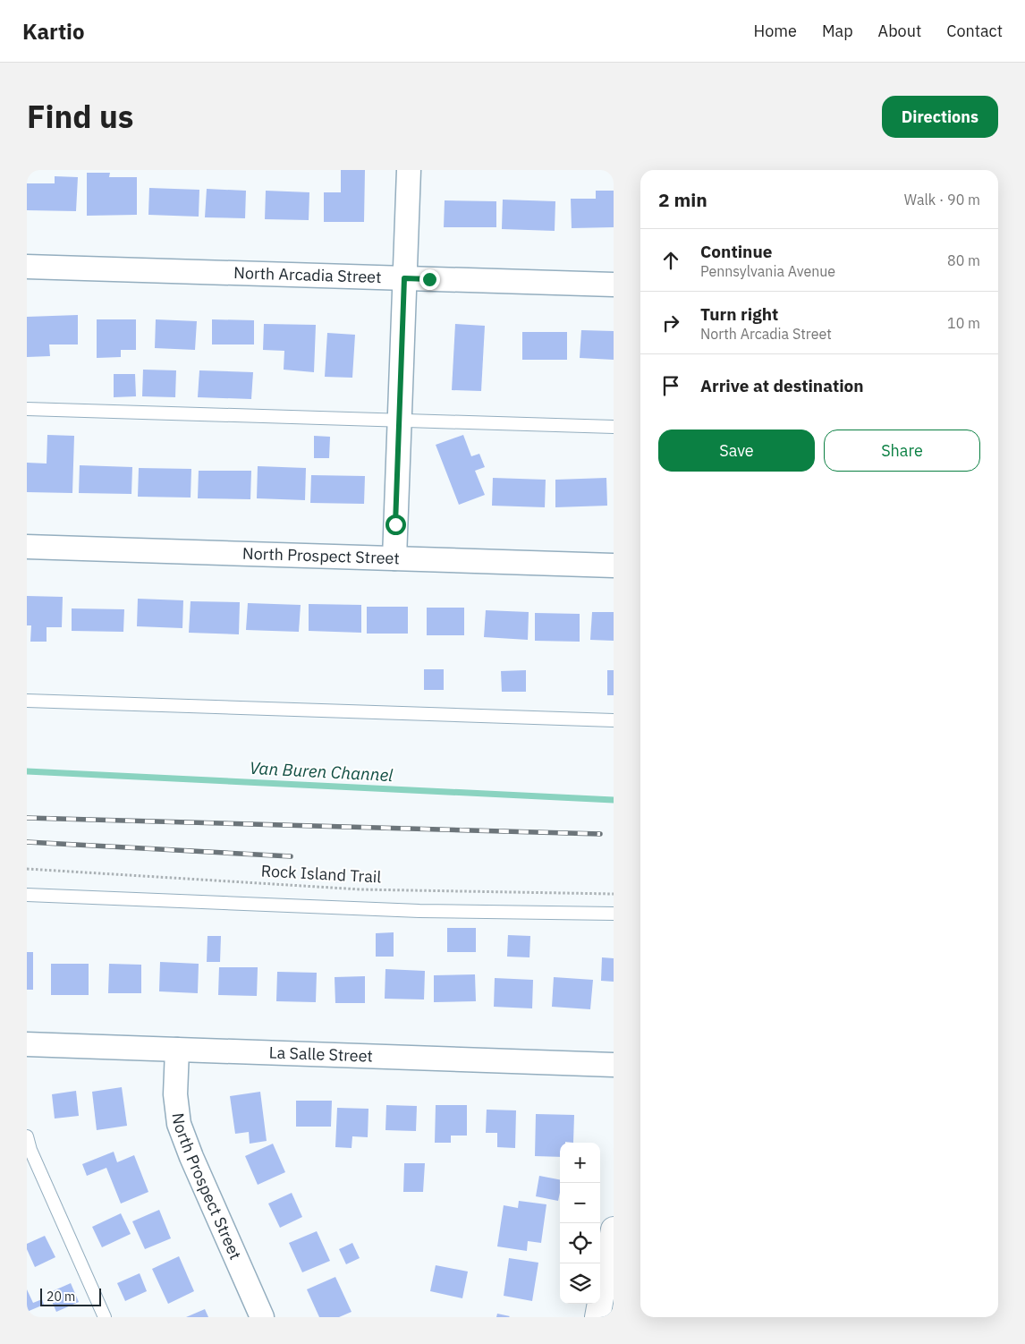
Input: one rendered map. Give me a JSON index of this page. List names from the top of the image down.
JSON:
{
  "streets": {
    "street": ["North Arcadia Street", "North Prospect Street", "La Salle Street"],
    "path": ["Rock Island Trail"]
  },
  "crossings": [
    ["North Prospect Street", "La Salle Street"]
  ],
  "water": ["Van Buren Channel"],
  "scale_bar": "20 m",
  "page": {
    "header": "Kartio",
    "nav": [
      "Home",
      "Map",
      "About",
      "Contact"
    ],
    "title": "Find us",
    "buttons": [
      "Directions",
      ["Save", "Share"]
    ],
    "heading": ["2 min", "Walk · 90 m"],
    "list": [
      ["Continue", "Pennsylvania Avenue", "80 m"],
      ["Turn right", "North Arcadia Street", "10 m"],
      "Arrive at destination"
    ],
    "map_buttons": ["+", "−"],
    "scale": "20 m"
  }
}
